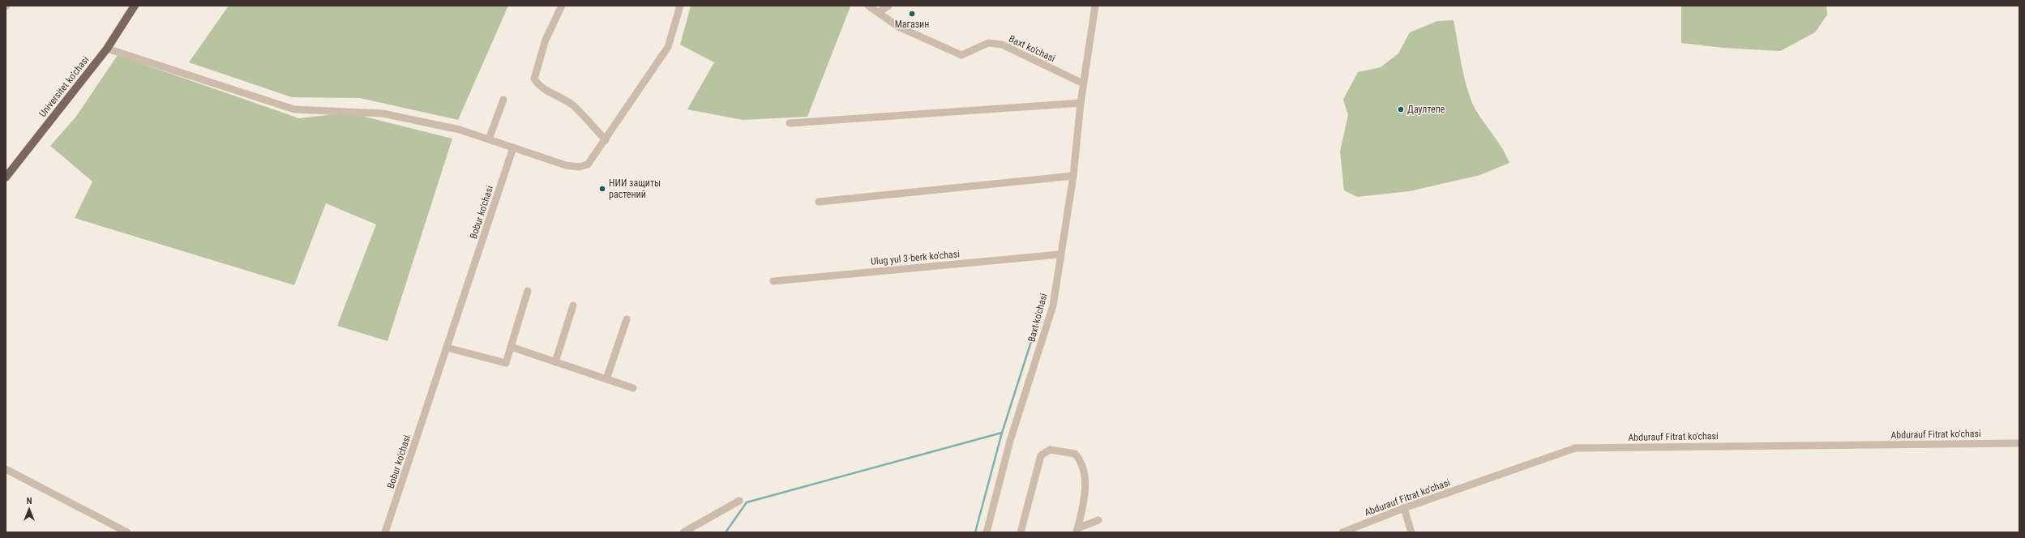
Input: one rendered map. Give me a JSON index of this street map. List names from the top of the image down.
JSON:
{
  "streets": {
    "main road": ["Universitet ko'chasi"],
    "street": [
      "Baxt ko'chasi",
      "Bobur ko'chasi",
      "Ulug yul 3-berk ko'chasi",
      "Abdurauf Fitrat ko'chasi"
    ]
  },
  "crossings": [
    ["Baxt ko'chasi", "Ulug yul 3-berk ko'chasi"]
  ],
  "places": ["Магазин", "Даултепе", "НИИ защиты растений"],
  "north": "top"
}
